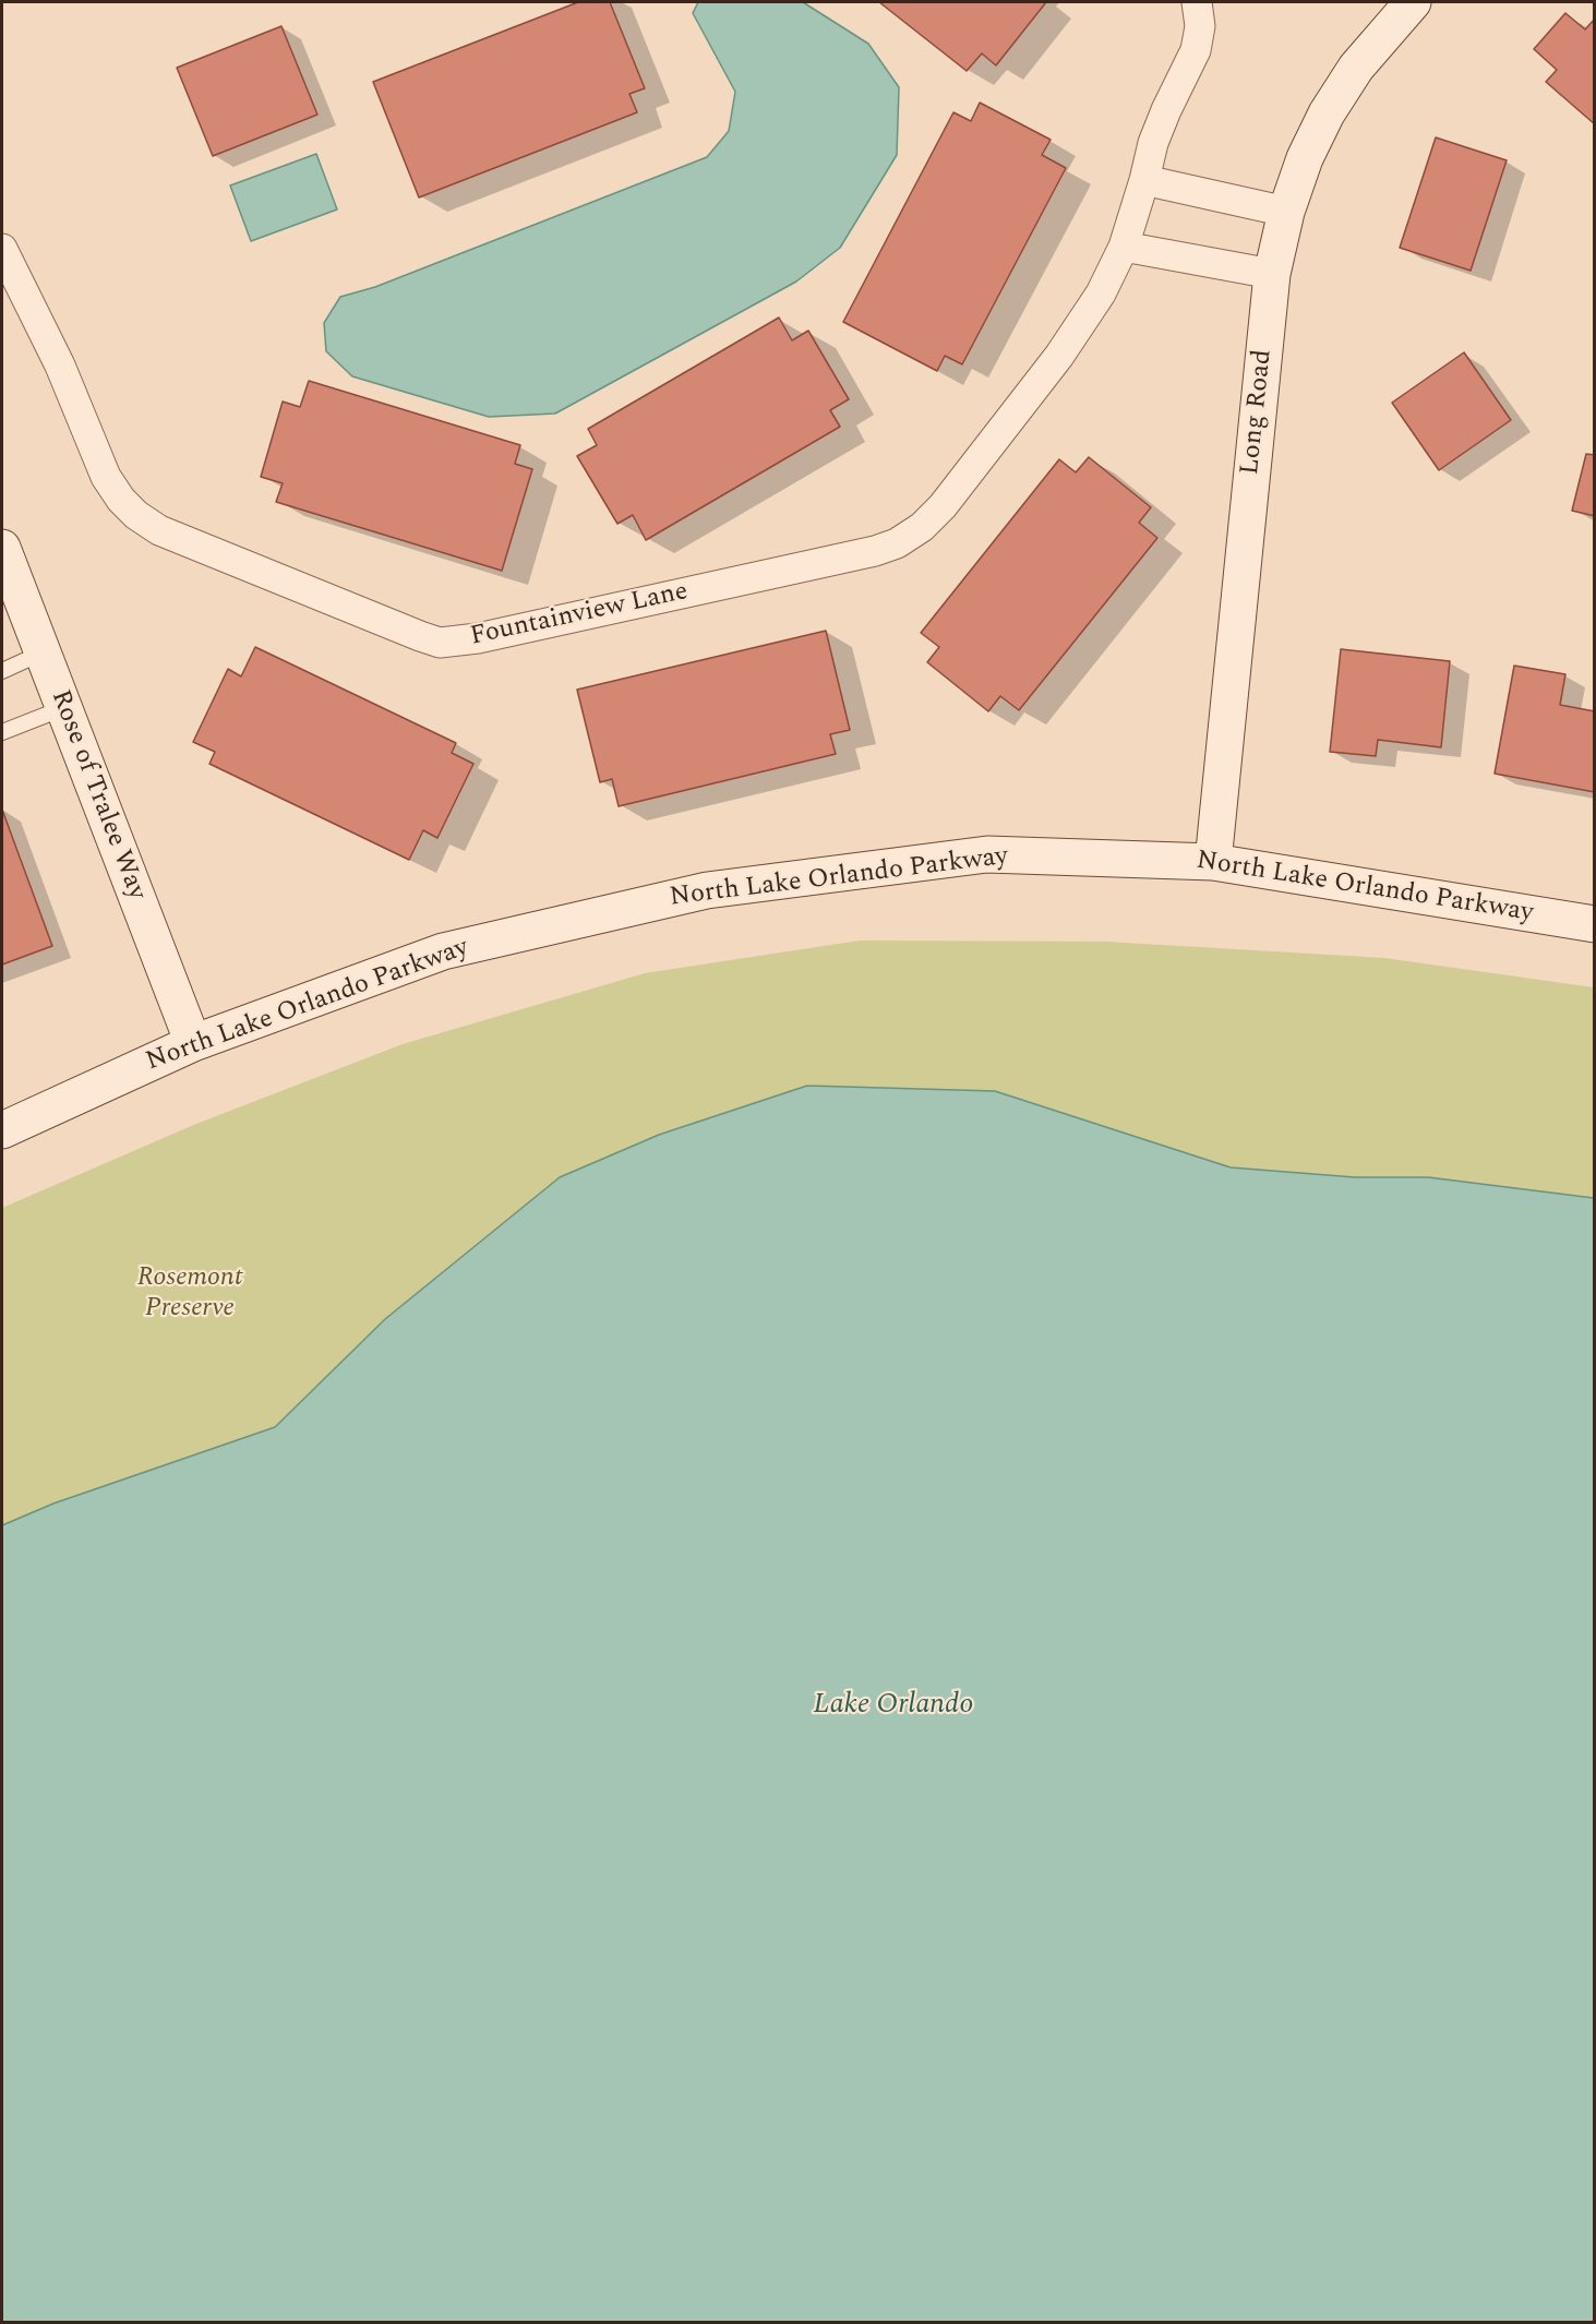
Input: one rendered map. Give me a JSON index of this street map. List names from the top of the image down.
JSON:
{
  "streets": {
    "street": [
      "Long Road",
      "Fountainview Lane",
      "Rose of Tralee Way",
      "North Lake Orlando Parkway"
    ]
  },
  "crossings": [
    ["Long Road", "North Lake Orlando Parkway"],
    ["Rose of Tralee Way", "North Lake Orlando Parkway"]
  ],
  "water": ["Lake Orlando"],
  "parks": ["Rosemont Preserve"]
}
